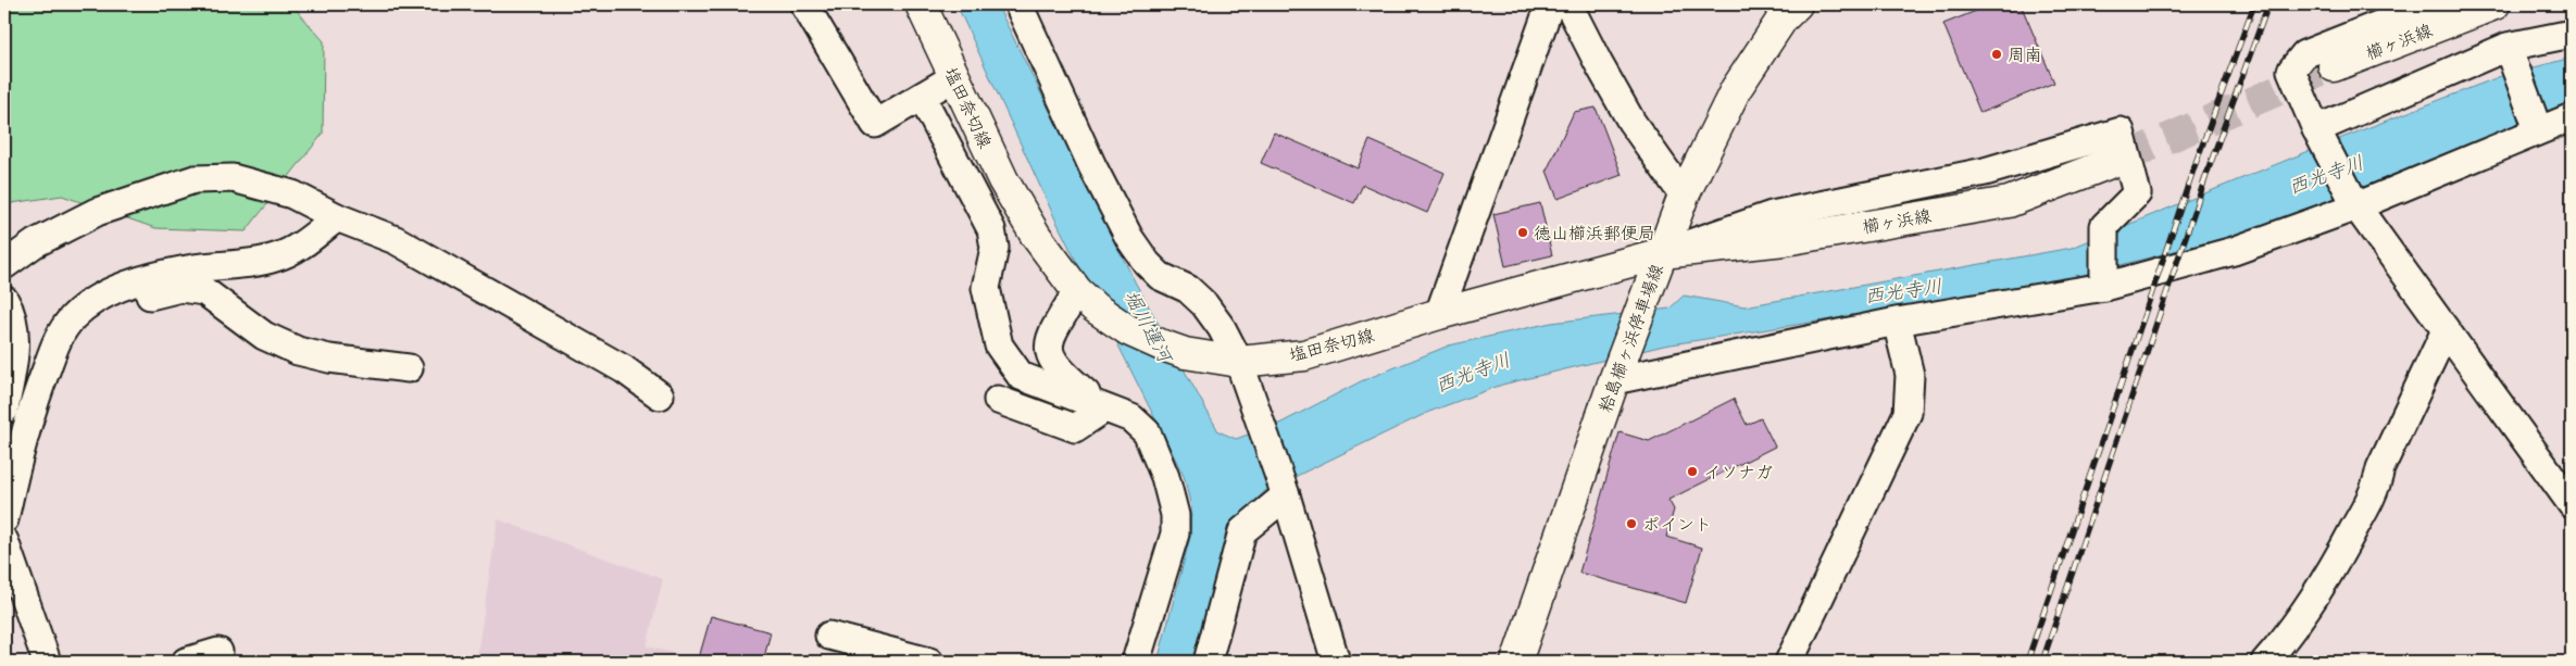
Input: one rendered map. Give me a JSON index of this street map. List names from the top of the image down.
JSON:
{
  "streets": {
    "street": ["櫛ヶ浜線", "塩田奈切線", "粭島櫛ヶ浜停車場線"]
  },
  "crossings": [
    ["櫛ヶ浜線", "塩田奈切線"],
    ["櫛ヶ浜線", "粭島櫛ヶ浜停車場線"],
    ["塩田奈切線", "粭島櫛ヶ浜停車場線"]
  ],
  "water": ["西光寺川", "堀川運河"],
  "places": [
    "周南",
    "徳山櫛浜郵便局",
    "イソナガ",
    "ポイント"
  ]
}
